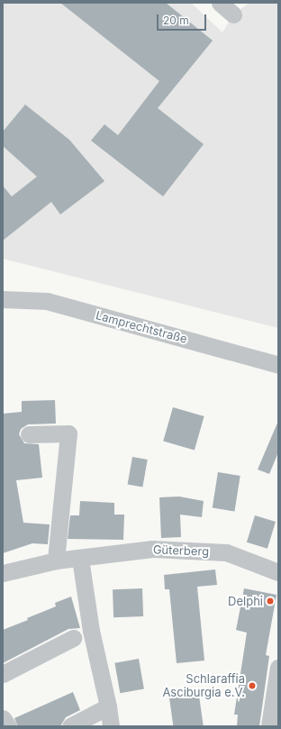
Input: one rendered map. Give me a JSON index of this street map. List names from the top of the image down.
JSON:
{
  "streets": {
    "street": ["Lamprechtstraße", "Güterberg"]
  },
  "places": ["Delphi", "Schlaraffia Asciburgia e.V."],
  "scale_bar": "20 m"
}
